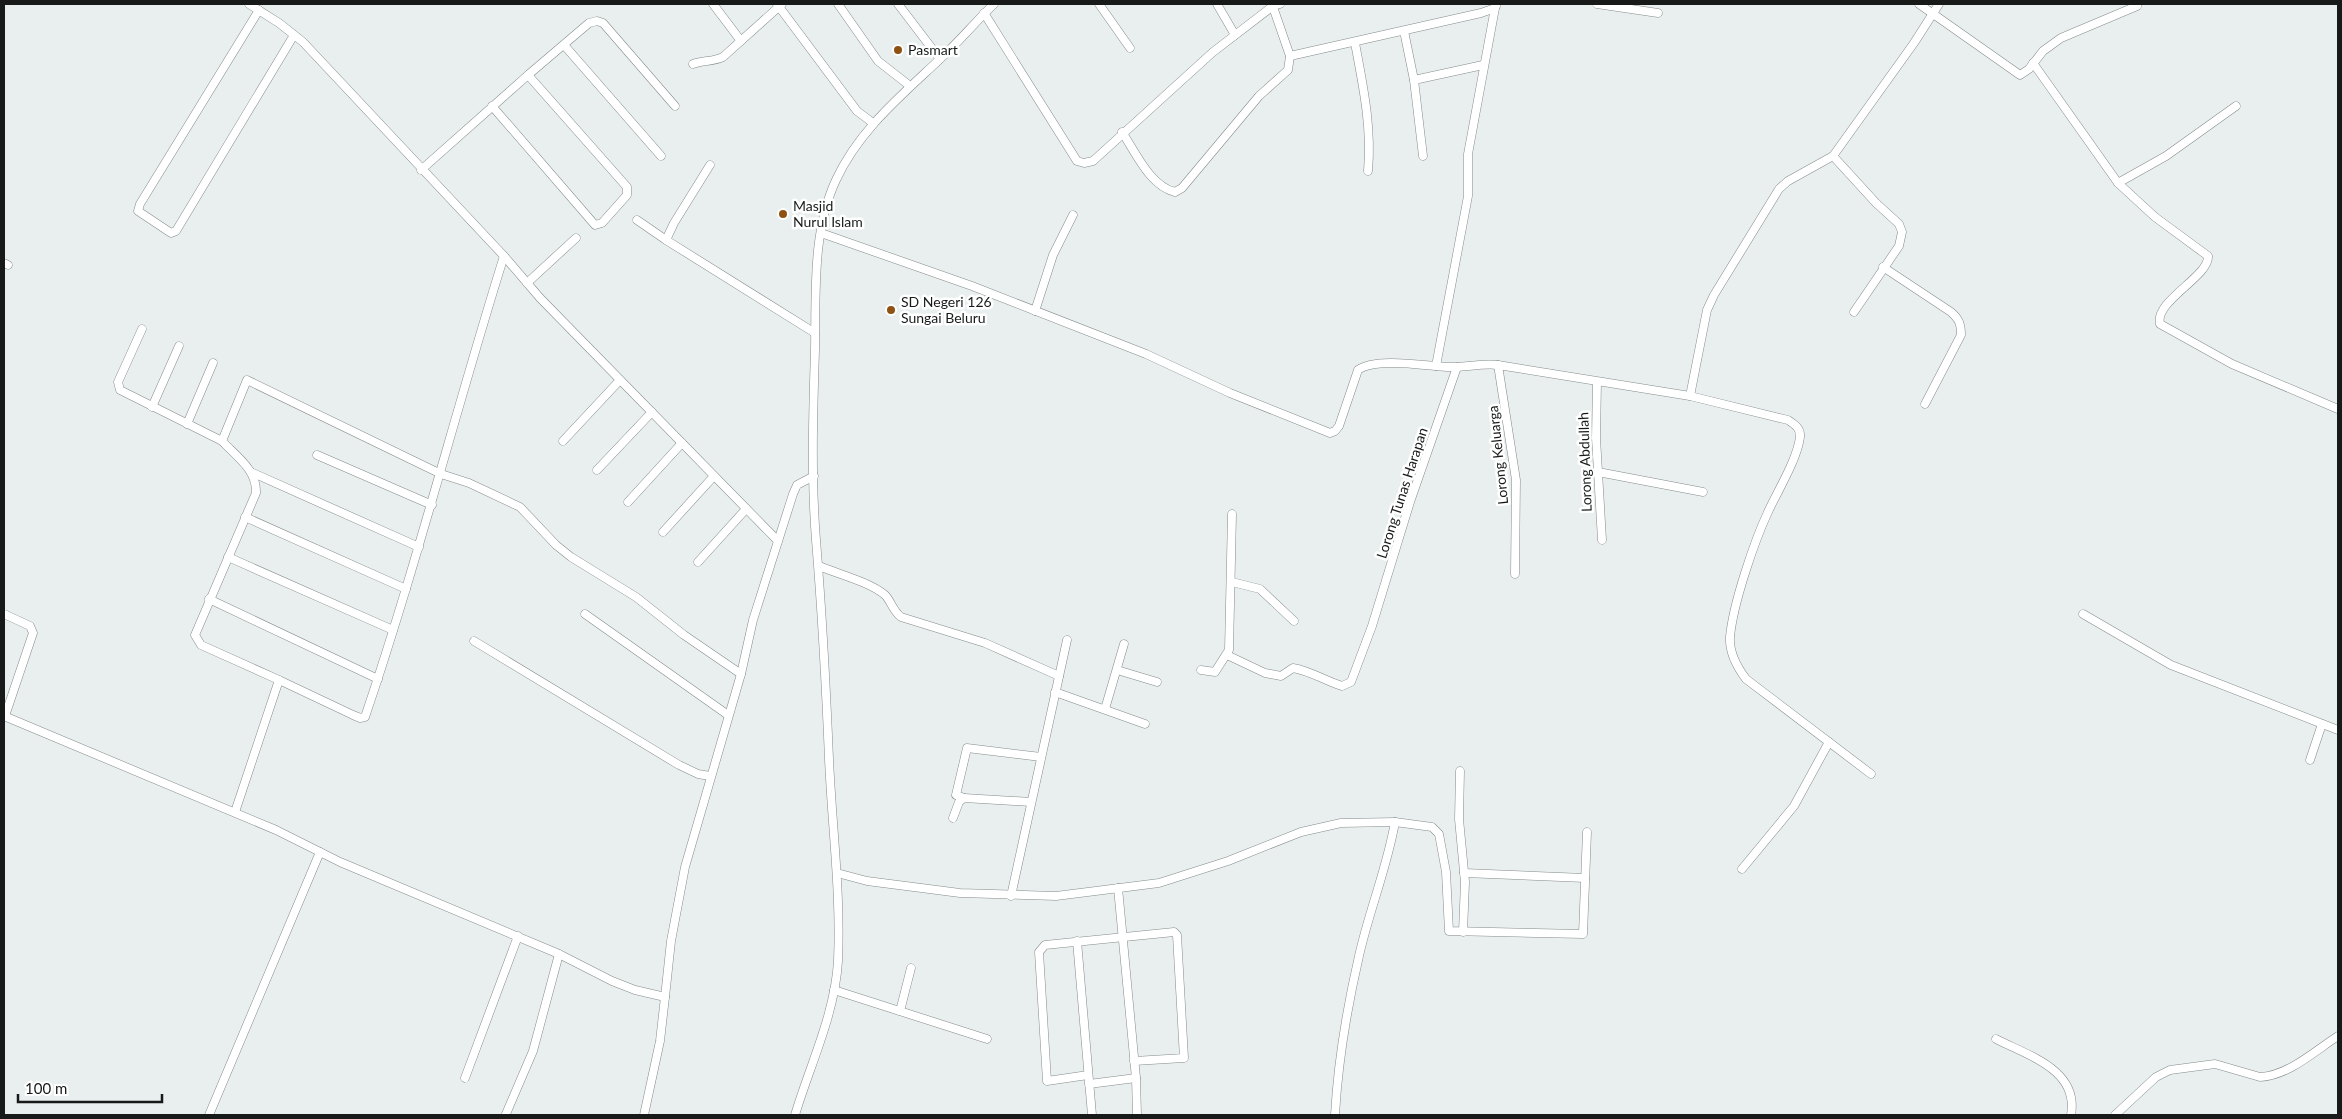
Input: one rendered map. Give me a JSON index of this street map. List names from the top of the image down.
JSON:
{
  "streets": {
    "street": ["Lorong Keluarga", "Lorong Abdullah", "Lorong Tunas Harapan"]
  },
  "places": ["Pasmart", "Masjid Nurul Islam", "SD Negeri 126 Sungai Beluru"],
  "scale_bar": "100 m"
}
